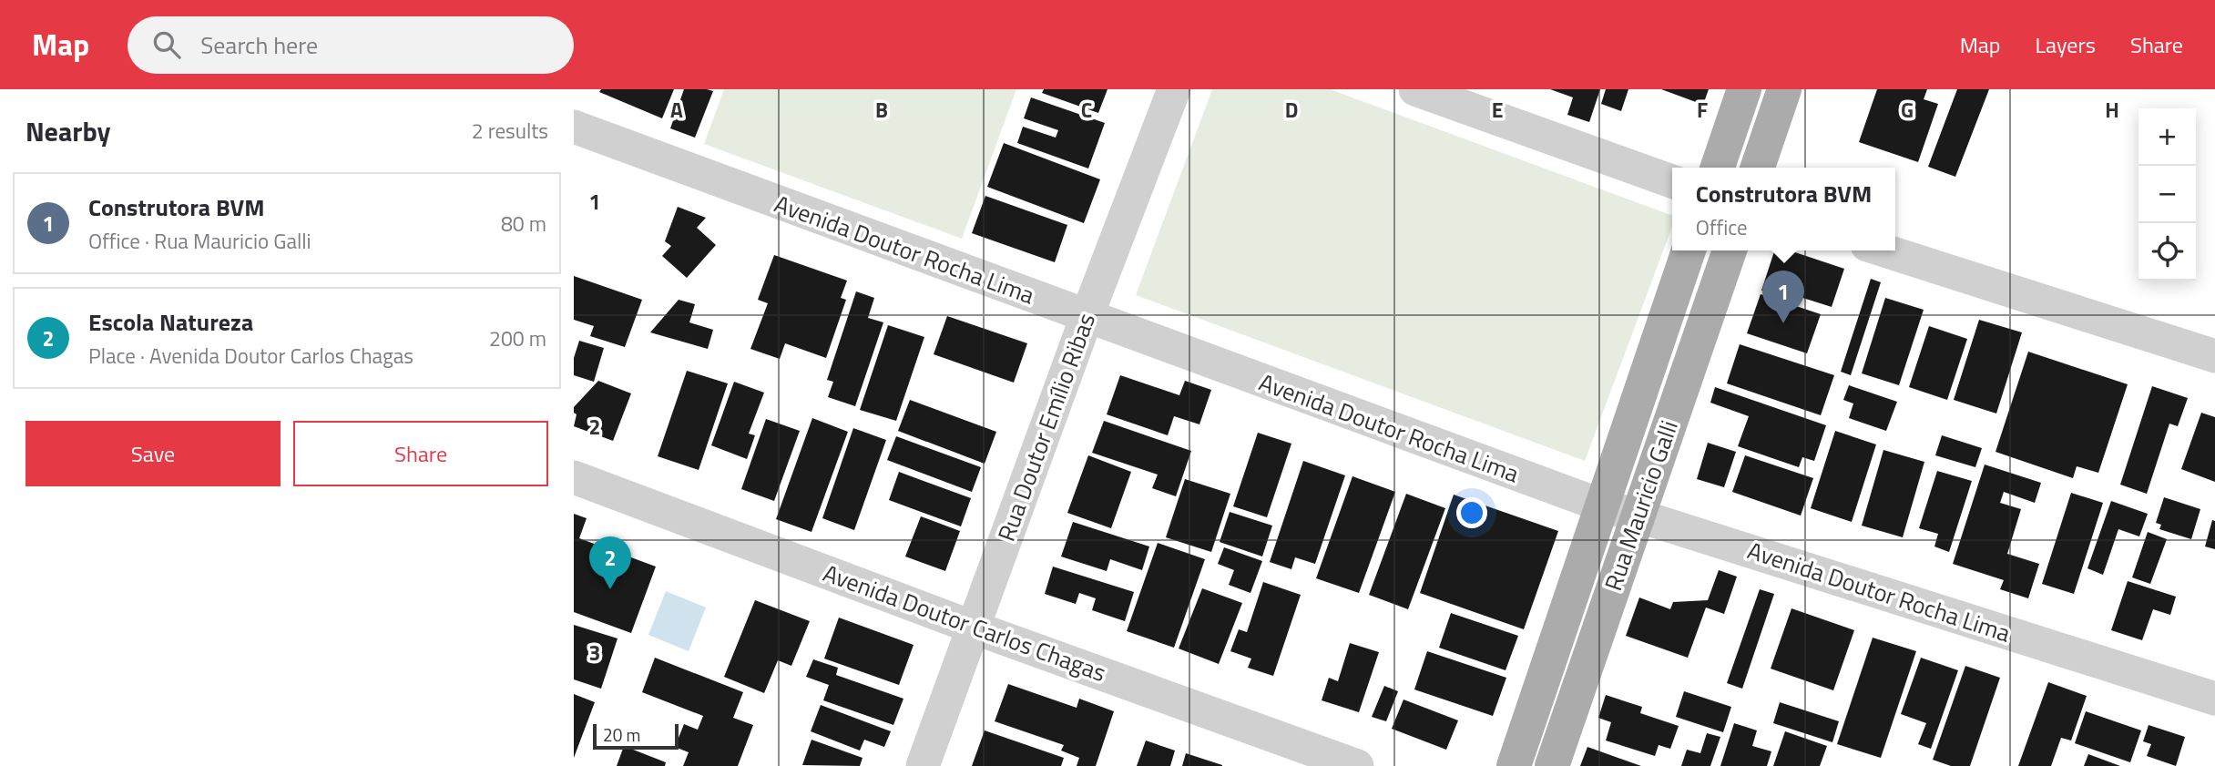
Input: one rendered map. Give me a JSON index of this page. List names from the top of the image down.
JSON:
{
  "streets": {
    "main road": ["Rua Mauricio Galli"],
    "street": ["Avenida Doutor Rocha Lima", "Rua Doutor Emílio Ribas", "Avenida Doutor Carlos Chagas"]
  },
  "crossings": [
    ["Avenida Doutor Rocha Lima", "Rua Doutor Emílio Ribas"],
    ["Avenida Doutor Rocha Lima", "Rua Mauricio Galli"],
    ["Rua Doutor Emílio Ribas", "Avenida Doutor Carlos Chagas"]
  ],
  "scale_bar": "20 m",
  "page": {
    "header": "Map",
    "search": "Search here",
    "nav": ["Map", "Layers", "Share"],
    "heading": ["Nearby", "2 results"],
    "map_buttons": ["+", "−"],
    "popup": ["Construtora BVM", "Office"],
    "list": [
      {
        "mark": "1",
        "name": "Construtora BVM",
        "note": "Office · Rua Mauricio Galli",
        "value": "80 m"
      },
      {
        "mark": "2",
        "name": "Escola Natureza",
        "note": "Place · Avenida Doutor Carlos Chagas",
        "value": "200 m"
      }
    ],
    "pins": ["1", "2"],
    "buttons": ["Save", "Share"],
    "scale": "20 m"
  },
  "grid": {
    "columns": [
      "A",
      "B",
      "C",
      "D",
      "E",
      "F",
      "G",
      "H"
    ],
    "rows": ["1", "2", "3"]
  }
}
